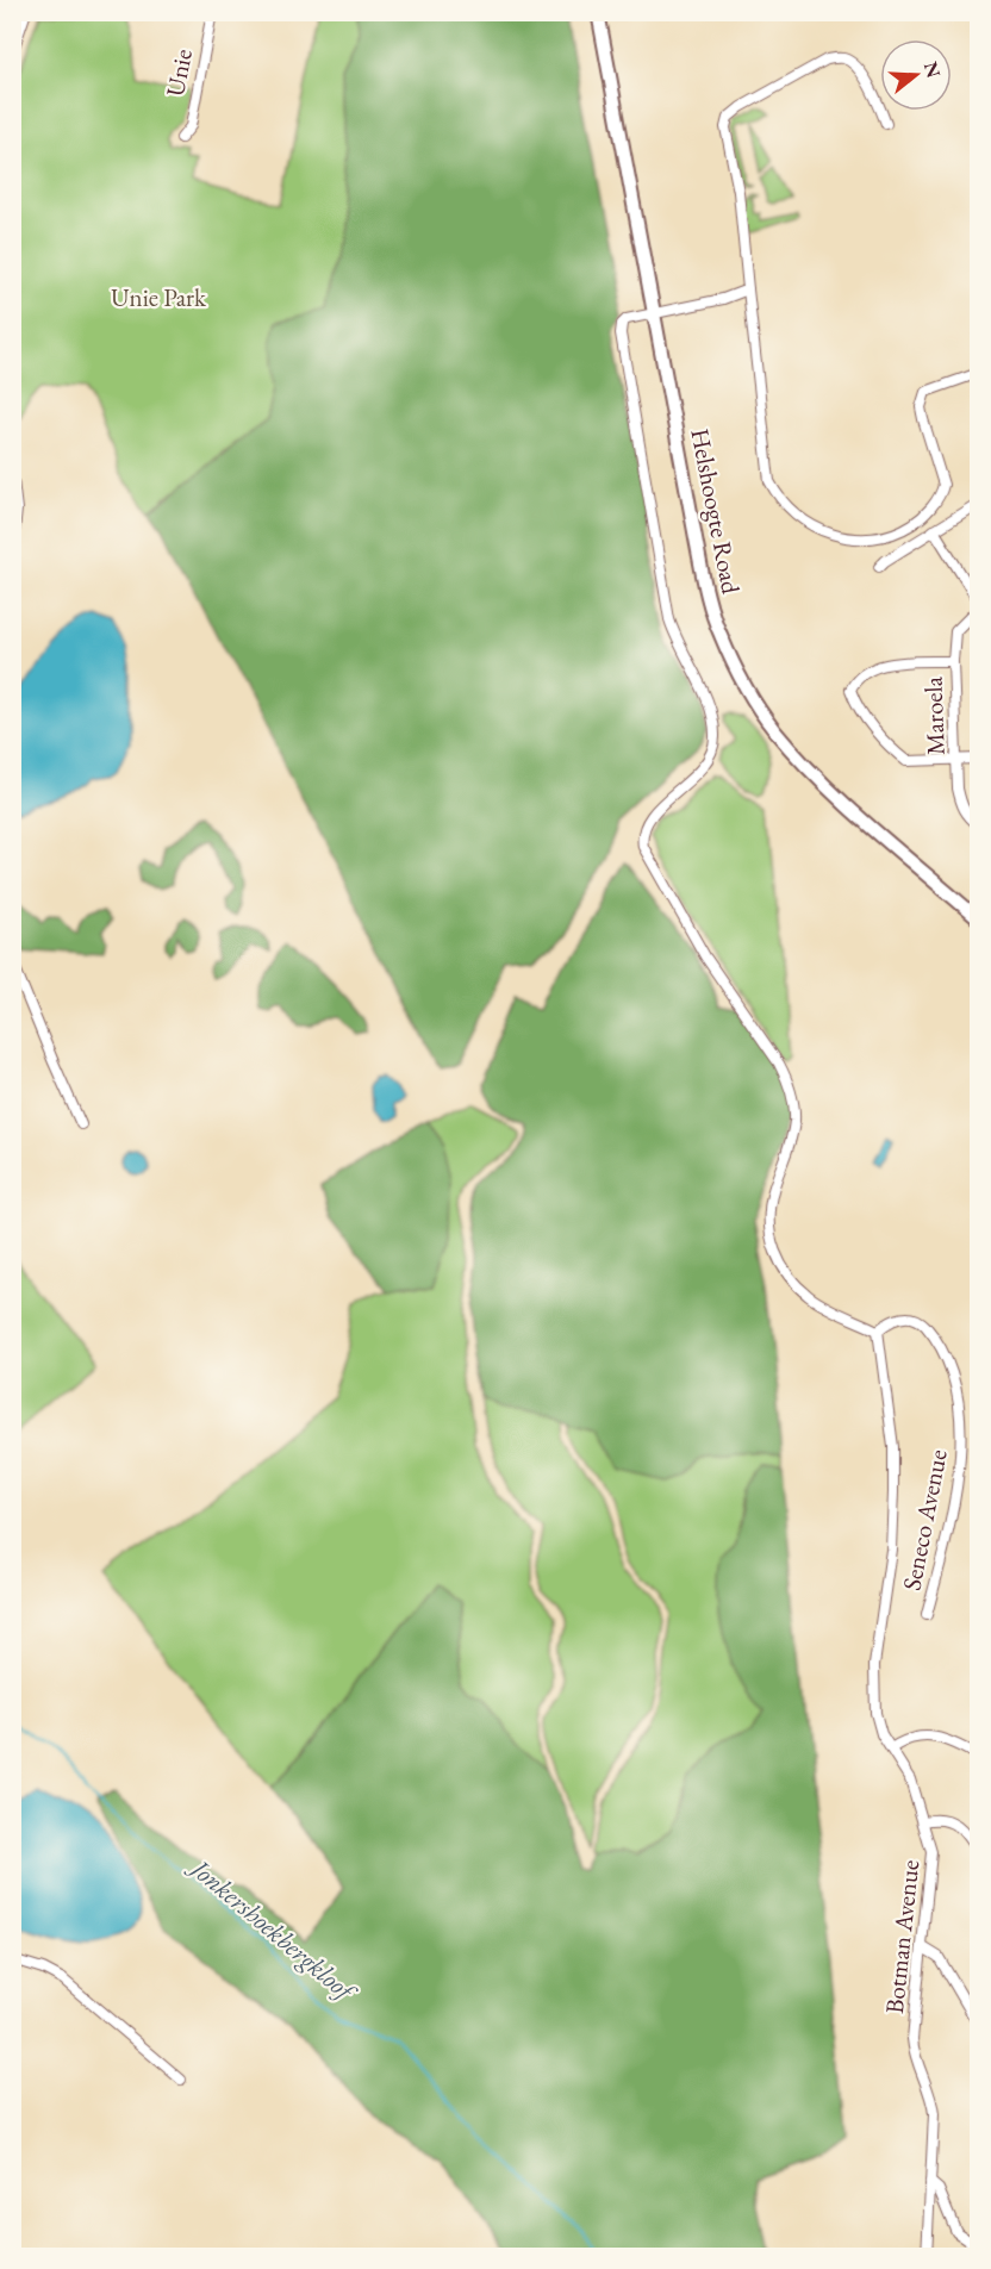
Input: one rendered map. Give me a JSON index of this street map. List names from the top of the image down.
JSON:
{
  "streets": {
    "main road": ["Helshoogte Road"],
    "street": [
      "Unie",
      "Maroela",
      "Seneco Avenue",
      "Botman Avenue"
    ]
  },
  "crossings": [
    ["Seneco Avenue", "Botman Avenue"]
  ],
  "water": ["Jonkershoekbergkloof"],
  "parks": ["Unie Park"],
  "north": "right"
}
